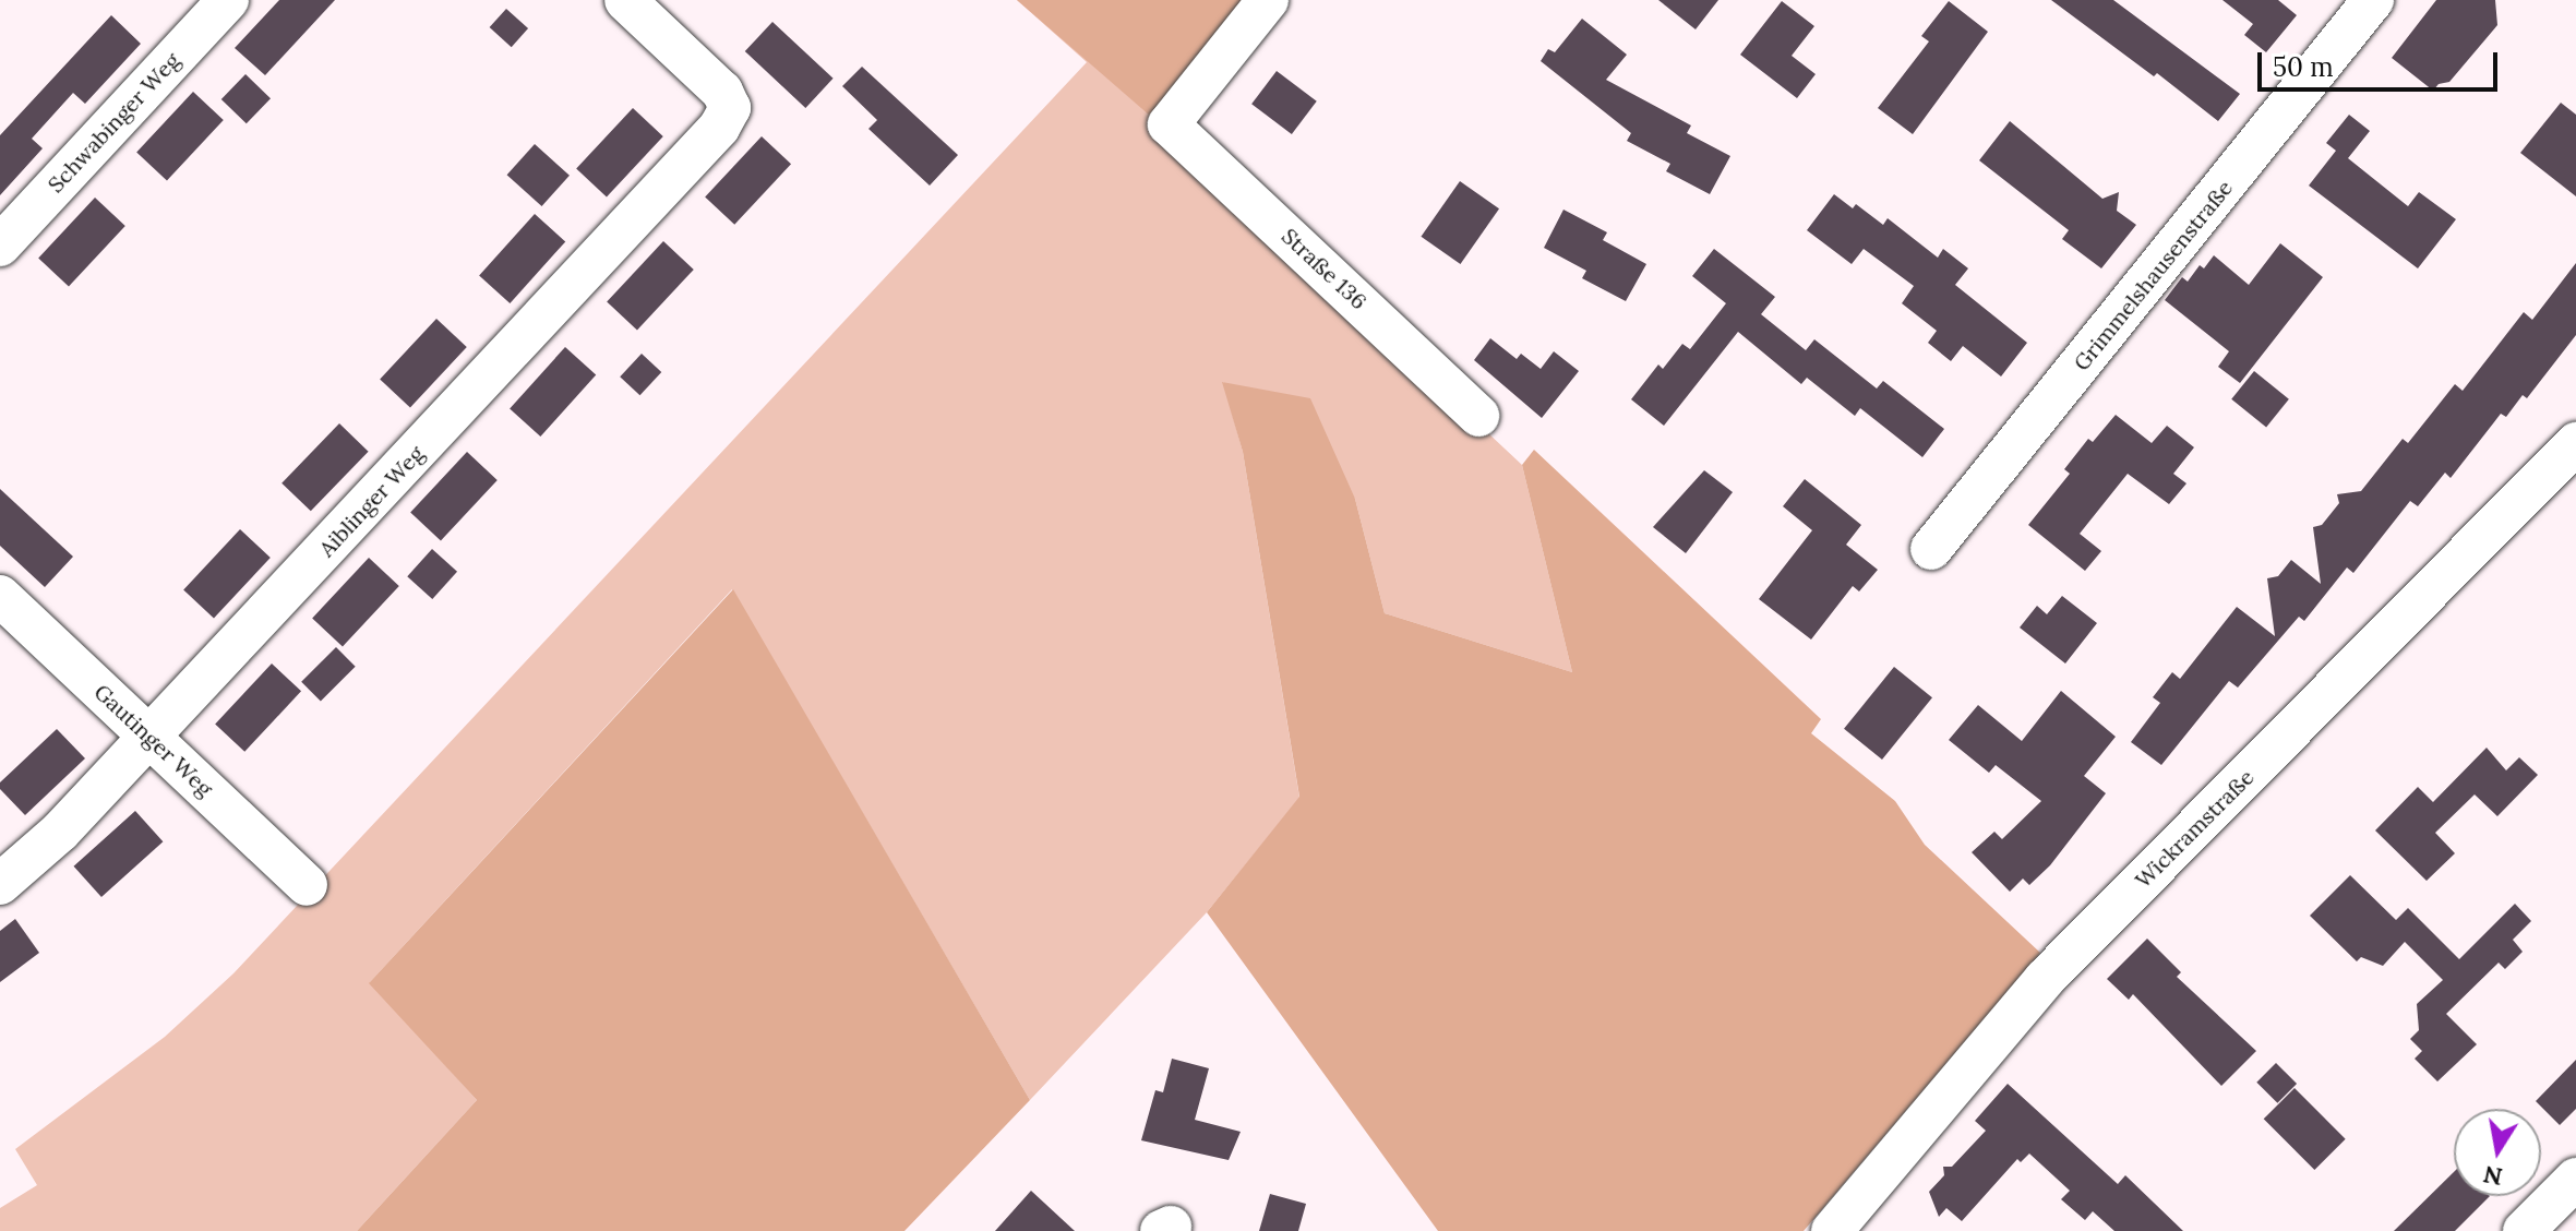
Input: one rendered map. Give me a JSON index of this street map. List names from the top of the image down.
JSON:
{
  "streets": {
    "street": [
      "Schwabinger Weg",
      "Straße 136",
      "Grimmelshausenstraße",
      "Aiblinger Weg",
      "Gautinger Weg",
      "Wickramstraße"
    ]
  },
  "crossings": [
    ["Aiblinger Weg", "Gautinger Weg"]
  ],
  "scale_bar": "50 m",
  "north": "bottom"
}
